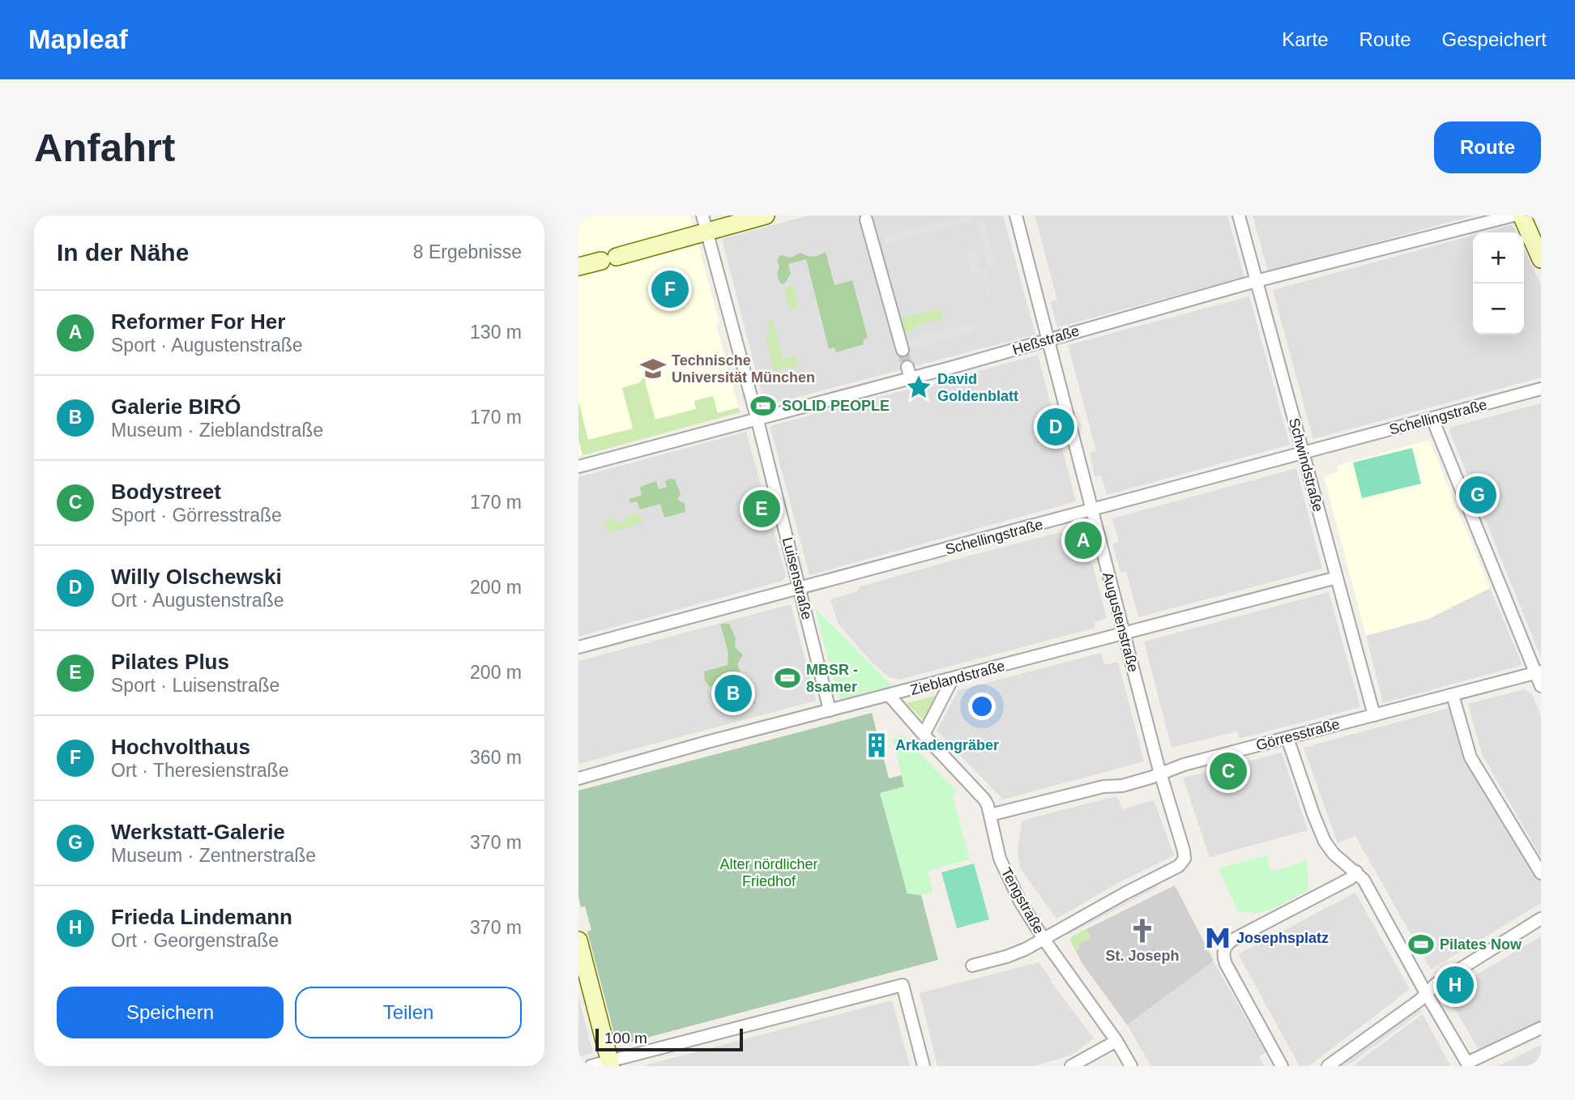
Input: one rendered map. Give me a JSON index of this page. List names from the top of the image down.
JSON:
{
  "streets": {
    "street": [
      "Heßstraße",
      "Schellingstraße",
      "Schwindstraße",
      "Luisenstraße",
      "Augustenstraße",
      "Zieblandstraße",
      "Görresstraße",
      "Tengstraße"
    ]
  },
  "crossings": [
    ["Heßstraße", "Schwindstraße"],
    ["Heßstraße", "Luisenstraße"],
    ["Heßstraße", "Augustenstraße"],
    ["Schellingstraße", "Schwindstraße"],
    ["Schellingstraße", "Luisenstraße"],
    ["Schellingstraße", "Augustenstraße"],
    ["Schwindstraße", "Zieblandstraße"],
    ["Schwindstraße", "Görresstraße"],
    ["Luisenstraße", "Zieblandstraße"],
    ["Augustenstraße", "Zieblandstraße"],
    ["Augustenstraße", "Görresstraße"],
    ["Augustenstraße", "Tengstraße"],
    ["Zieblandstraße", "Tengstraße"],
    ["Görresstraße", "Tengstraße"]
  ],
  "parks": ["Alter nördlicher Friedhof"],
  "places": {
    "school or university": ["Technische Universität München"],
    "place": ["David Goldenblatt"],
    "sports": ["SOLID PEOPLE", "MBSR - 8samer", "Pilates Now"],
    "building": ["Arkadengräber"],
    "church": ["St. Joseph"],
    "metro station": ["Josephsplatz"]
  },
  "scale_bar": "100 m",
  "page": {
    "header": "Mapleaf",
    "nav": ["Karte", "Route", "Gespeichert"],
    "buttons": [
      "Route",
      ["Speichern", "Teilen"]
    ],
    "title": "Anfahrt",
    "heading": ["In der Nähe", "8 Ergebnisse"],
    "map_buttons": ["+", "−"],
    "pins": [
      "F",
      "D",
      "G",
      "E",
      "A",
      "B",
      "C",
      "H"
    ],
    "list": [
      {
        "mark": "A",
        "name": "Reformer For Her",
        "note": "Sport · Augustenstraße",
        "value": "130 m"
      },
      {
        "mark": "B",
        "name": "Galerie BIRÓ",
        "note": "Museum · Zieblandstraße",
        "value": "170 m"
      },
      {
        "mark": "C",
        "name": "Bodystreet",
        "note": "Sport · Görresstraße",
        "value": "170 m"
      },
      {
        "mark": "D",
        "name": "Willy Olschewski",
        "note": "Ort · Augustenstraße",
        "value": "200 m"
      },
      {
        "mark": "E",
        "name": "Pilates Plus",
        "note": "Sport · Luisenstraße",
        "value": "200 m"
      },
      {
        "mark": "F",
        "name": "Hochvolthaus",
        "note": "Ort · Theresienstraße",
        "value": "360 m"
      },
      {
        "mark": "G",
        "name": "Werkstatt-Galerie",
        "note": "Museum · Zentnerstraße",
        "value": "370 m"
      },
      {
        "mark": "H",
        "name": "Frieda Lindemann",
        "note": "Ort · Georgenstraße",
        "value": "370 m"
      }
    ],
    "scale": "100 m"
  }
}
